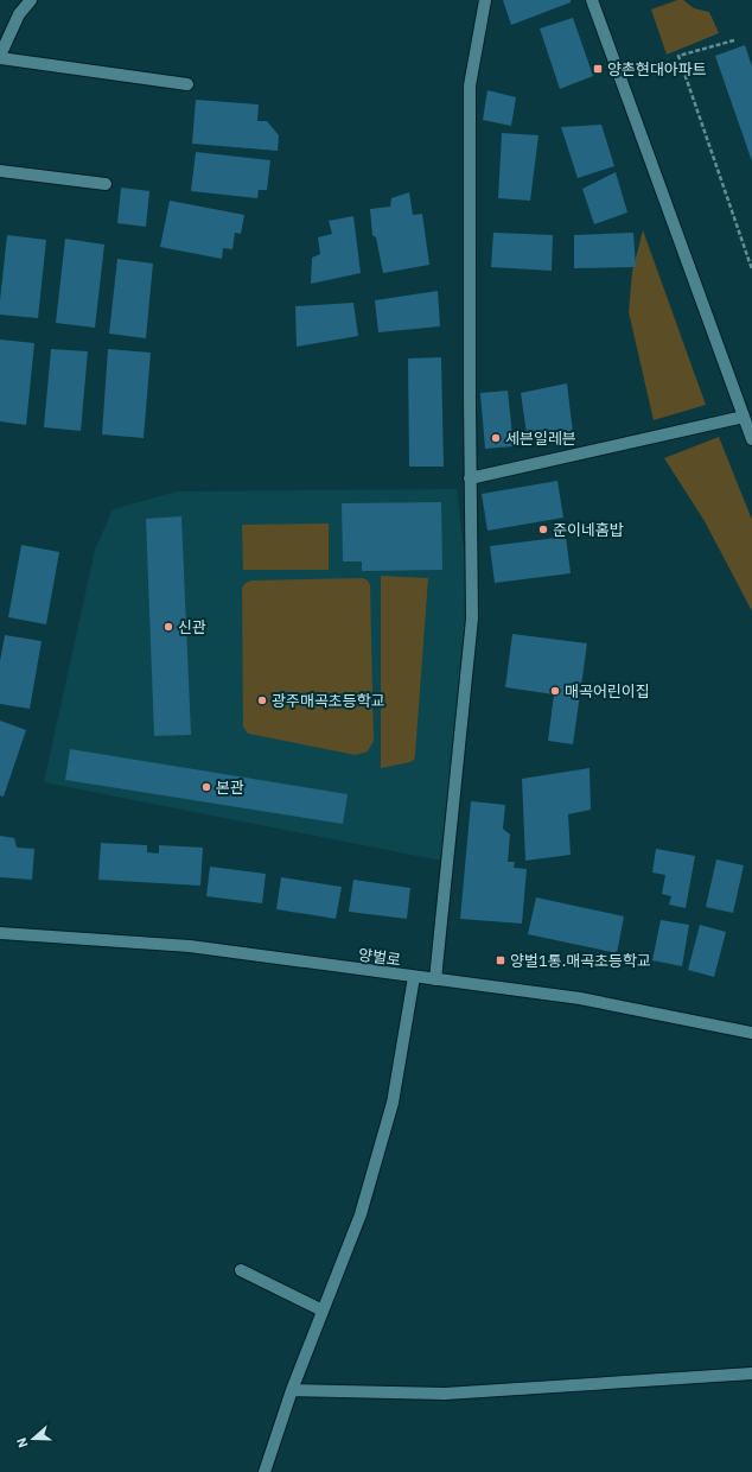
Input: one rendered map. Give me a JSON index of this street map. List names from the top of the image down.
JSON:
{
  "streets": {
    "street": ["양벌로"]
  },
  "places": {
    "transit": ["양촌현대아파트", "양벌1통.매곡초등학교"],
    "other": [
      "세븐일레븐",
      "준이네홈밥",
      "신관",
      "매곡어린이집",
      "광주매곡초등학교",
      "본관"
    ]
  },
  "north": "left"
}
